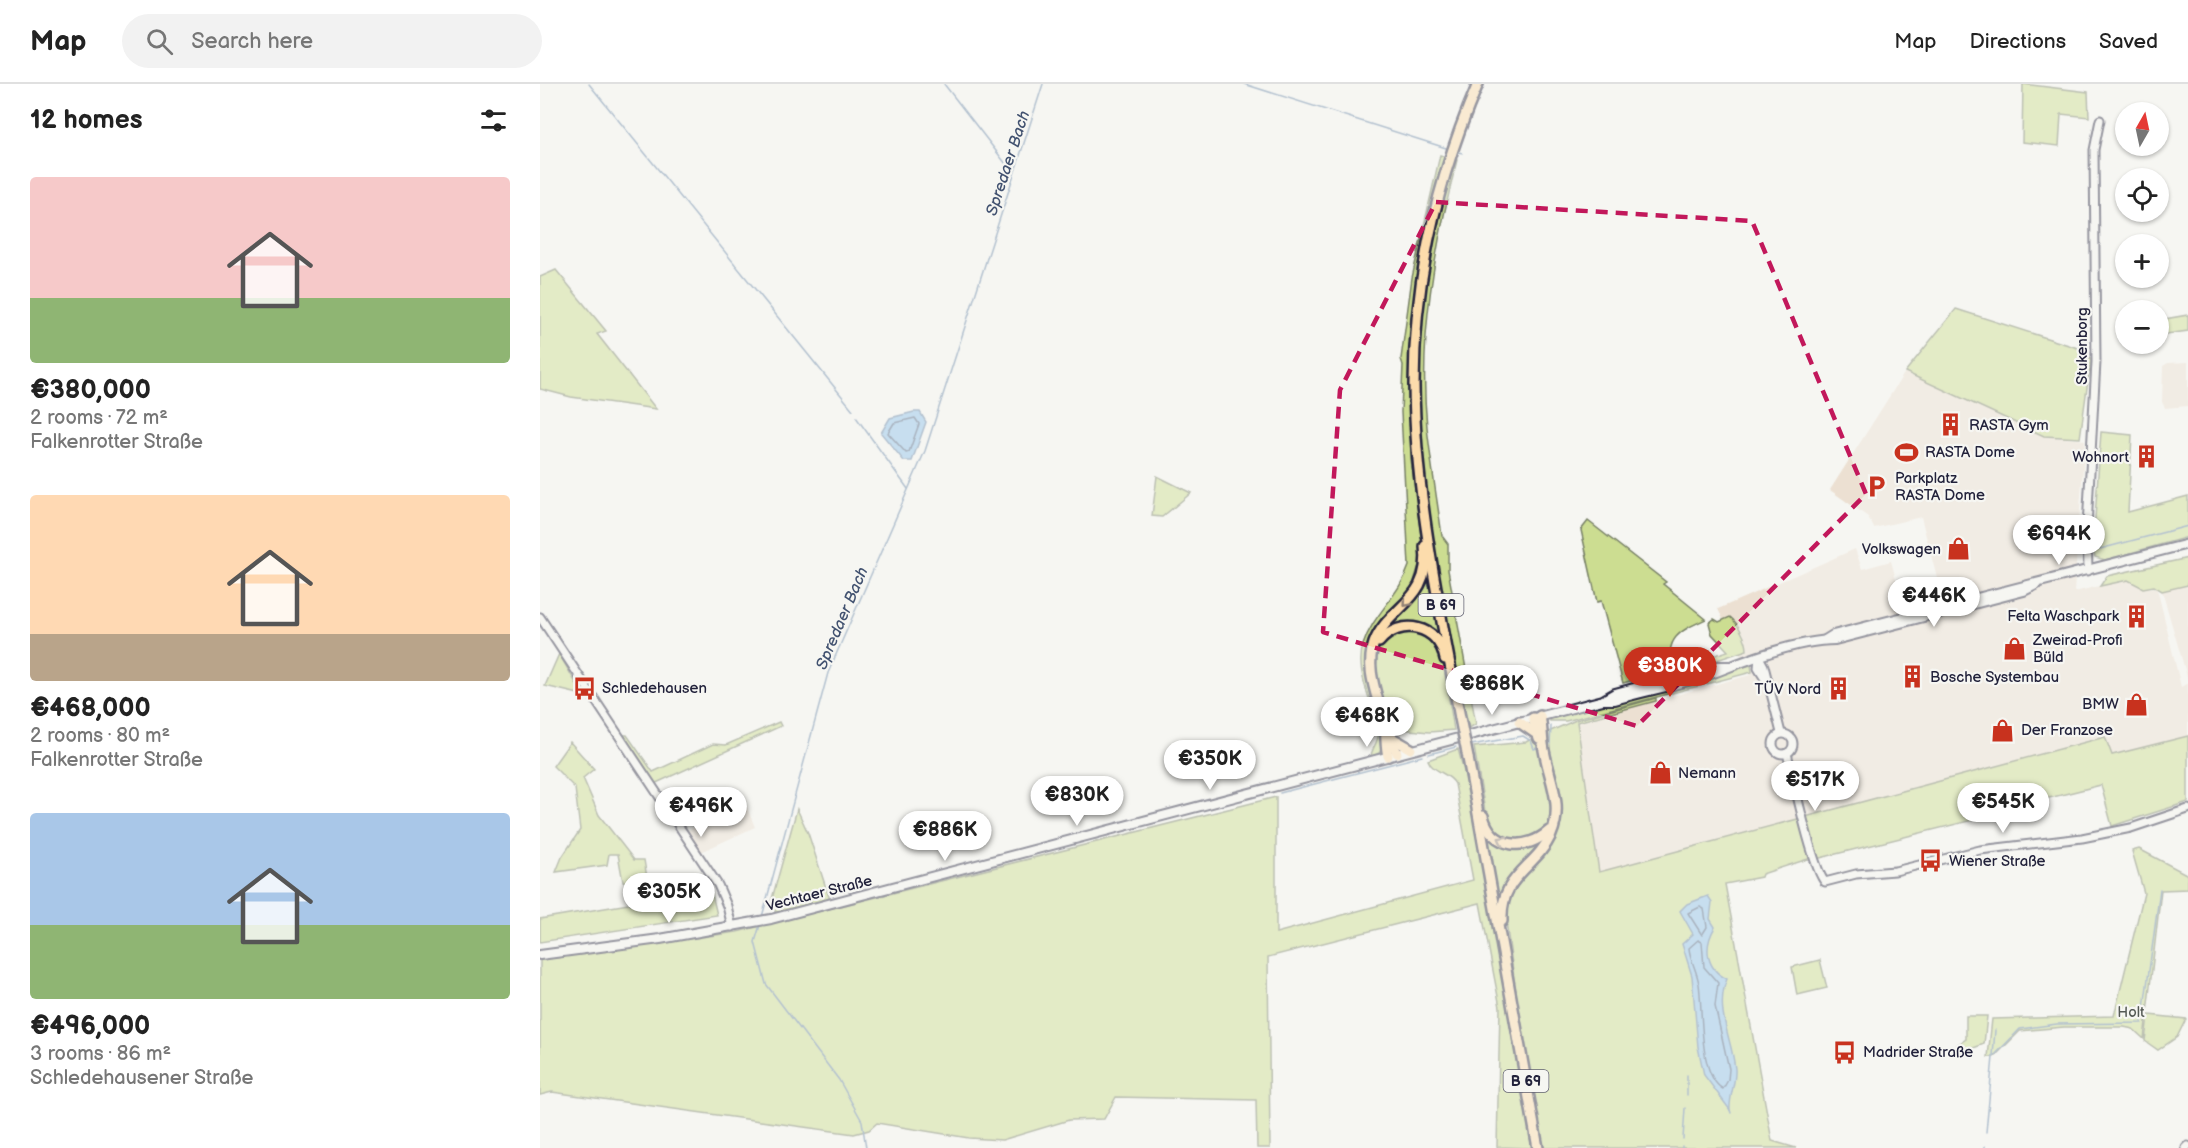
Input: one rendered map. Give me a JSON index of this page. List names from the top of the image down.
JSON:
{
  "streets": {
    "main road": ["B 69", "Vechtaer Straße"],
    "street": ["Stukenborg"]
  },
  "crossings": [
    ["Stukenborg", "Vechtaer Straße"]
  ],
  "water": ["Spredaer Bach"],
  "parks": ["Holt"],
  "places": {
    "building": [
      "RASTA Gym",
      "Wohnort",
      "Felta Waschpark",
      "Bosche Systembau",
      "TÜV Nord"
    ],
    "sports": ["RASTA Dome"],
    "parking": ["Parkplatz RASTA Dome"],
    "shop": [
      "Volkswagen",
      "Zweirad-Profi Büld",
      "BMW",
      "Der Franzose",
      "Nemann"
    ],
    "bus stop": ["Schledehausen", "Wiener Straße", "Madrider Straße"]
  },
  "north": "top",
  "page": {
    "header": "Map",
    "search": "Search here",
    "nav": ["Map", "Directions", "Saved"],
    "heading": "12 homes",
    "map_buttons": ["+", "−"],
    "list": [
      {
        "name": "€380,000",
        "note": "2 rooms · 72 m² · Falkenrotter Straße"
      },
      {
        "name": "€468,000",
        "note": "2 rooms · 80 m² · Falkenrotter Straße"
      },
      {
        "name": "€496,000",
        "note": "3 rooms · 86 m² · Schledehausener Straße"
      }
    ],
    "price": [
      "€694K",
      "€446K",
      "€380K",
      "€868K",
      "€468K",
      "€350K",
      "€517K",
      "€830K",
      "€545K",
      "€496K",
      "€886K",
      "€305K"
    ]
  }
}
